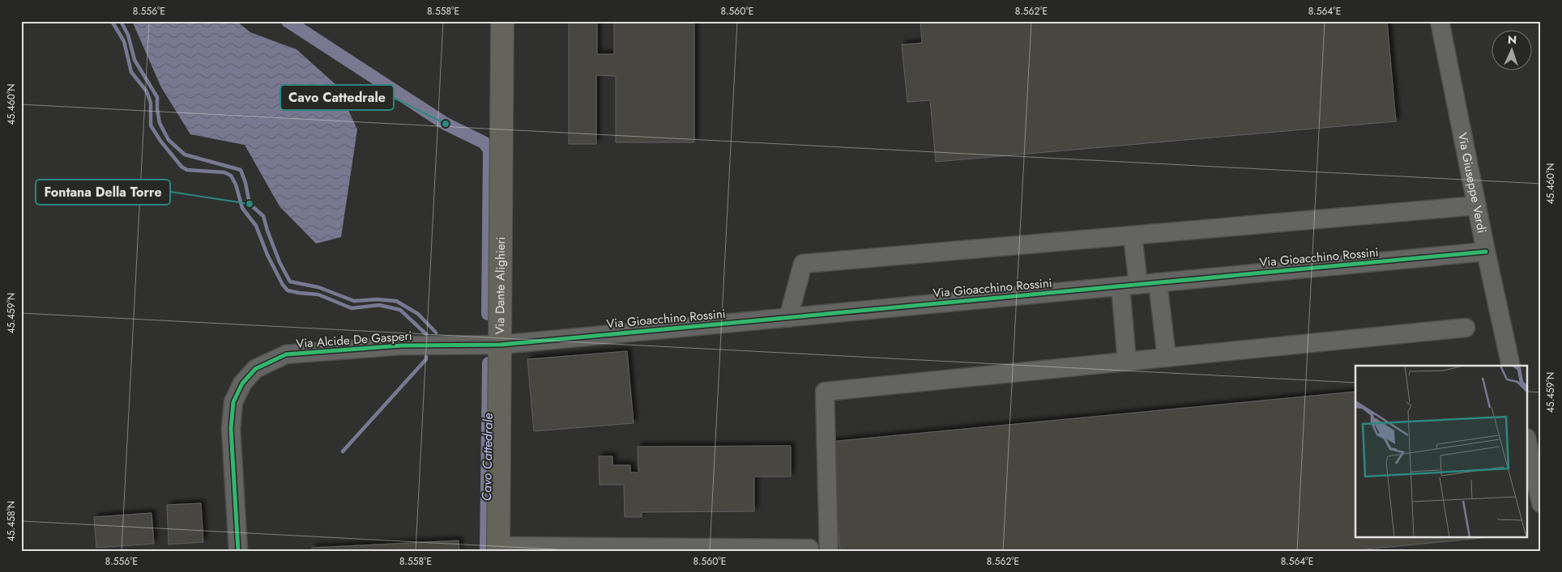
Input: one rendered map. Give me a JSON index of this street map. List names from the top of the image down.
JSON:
{
  "streets": {
    "main road": ["Via Dante Alighieri"],
    "street": ["Via Giuseppe Verdi", "Via Gioacchino Rossini", "Via Alcide De Gasperi"]
  },
  "crossings": [
    ["Via Giuseppe Verdi", "Via Gioacchino Rossini"],
    ["Via Gioacchino Rossini", "Via Dante Alighieri"],
    ["Via Gioacchino Rossini", "Via Alcide De Gasperi"],
    ["Via Dante Alighieri", "Via Alcide De Gasperi"]
  ],
  "water": ["Cavo Cattedrale"],
  "places": ["Cavo Cattedrale", "Fontana Della Torre"],
  "north": "top",
  "coordinates": [
    "8.556°E",
    "8.558°E",
    "8.560°E",
    "8.562°E",
    "8.564°E",
    "45.460°N",
    "45.459°N",
    "45.458°N"
  ]
}
